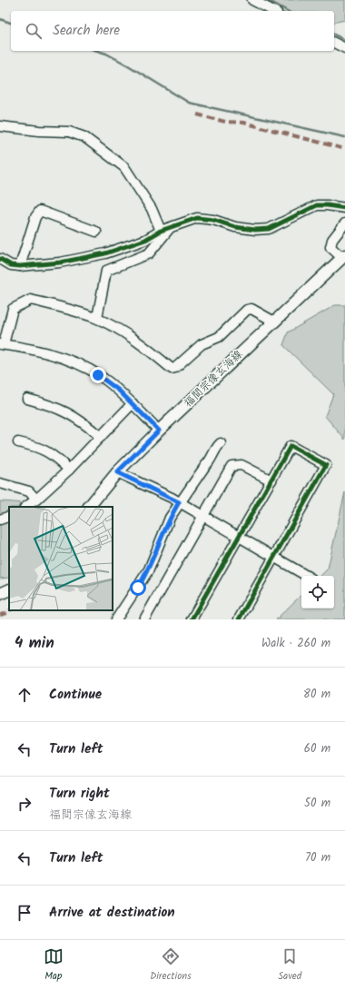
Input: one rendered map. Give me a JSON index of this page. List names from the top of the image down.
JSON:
{
  "streets": {
    "main road": ["福間宗像玄海線"]
  },
  "page": {
    "search": "Search here",
    "heading": ["4 min", "Walk · 260 m"],
    "list": [
      ["Continue", "80 m"],
      ["Turn left", "60 m"],
      ["Turn right", "福間宗像玄海線", "50 m"],
      ["Turn left", "70 m"],
      "Arrive at destination"
    ],
    "nav": ["Map", "Directions", "Saved"]
  }
}
